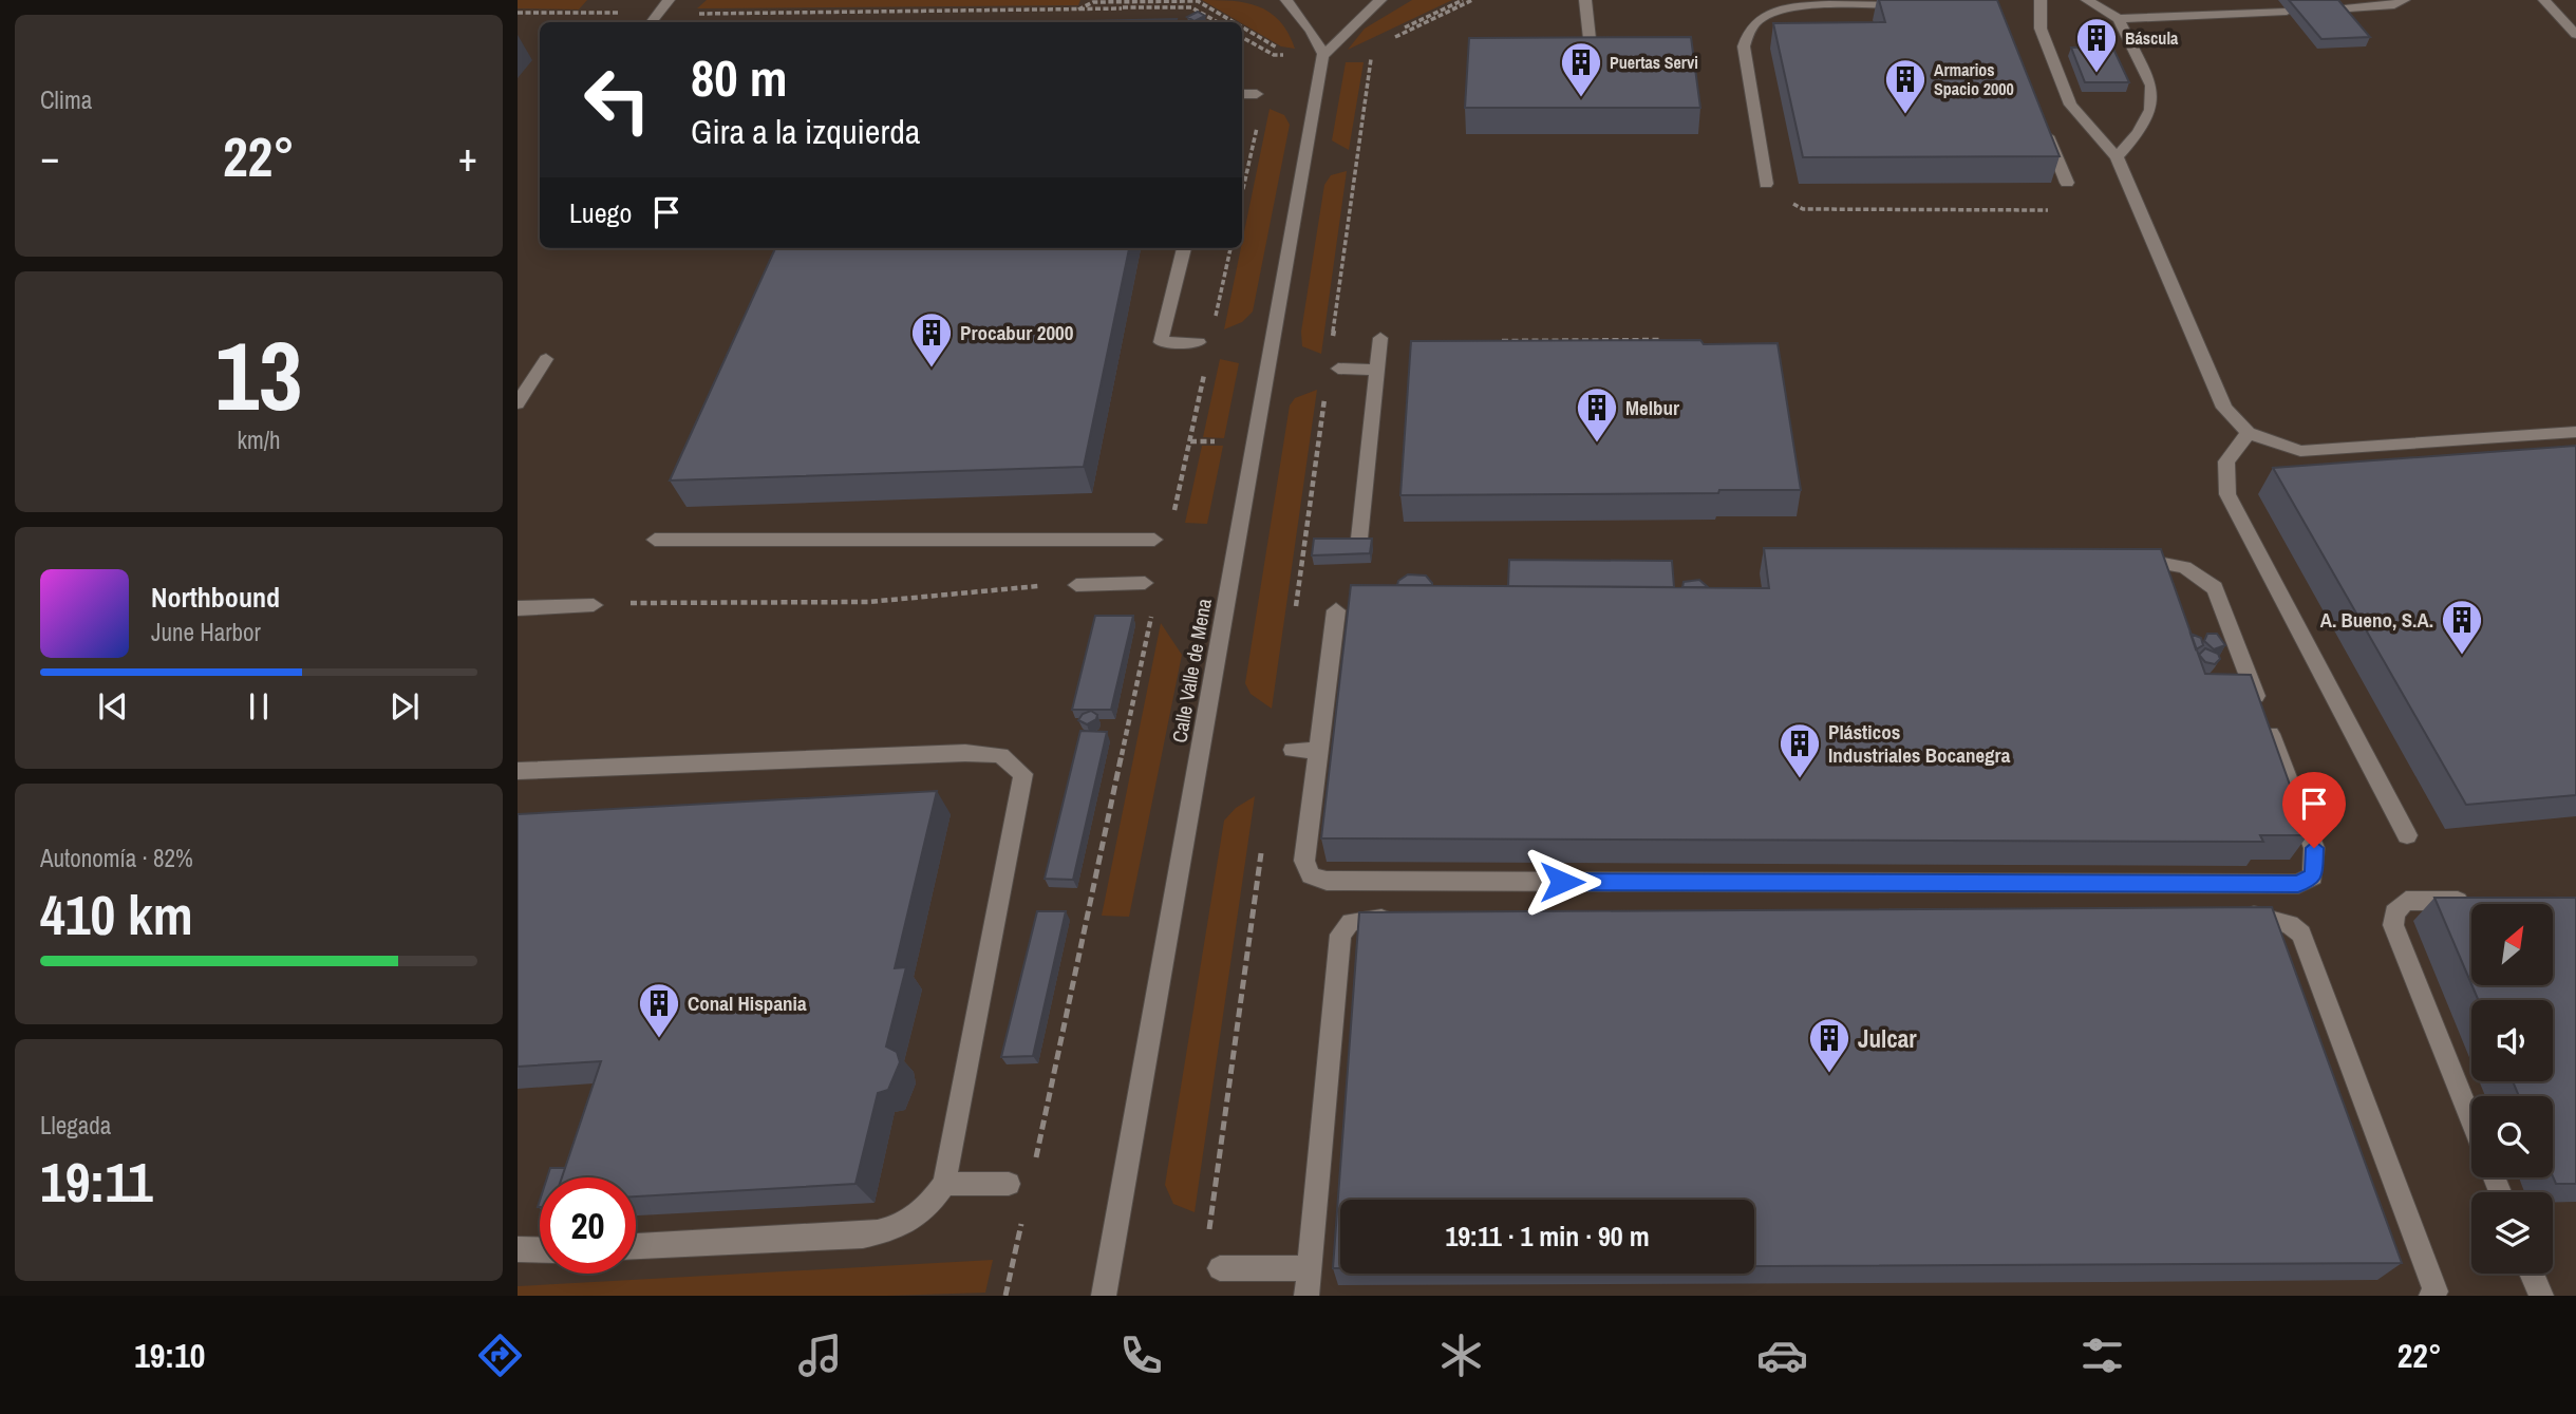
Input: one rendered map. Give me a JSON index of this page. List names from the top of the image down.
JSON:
{
  "streets": {
    "street": ["Calle Valle de Mena"]
  },
  "places": {
    "building": [
      "Báscula",
      "Puertas Servi",
      "Armarios Spacio 2000",
      "Procabur 2000",
      "Melbur",
      "A. Bueno, S.A.",
      "Plásticos Industriales Bocanegra",
      "Conal Hispania",
      "Julcar"
    ]
  },
  "north": "top right",
  "page": {
    "tile": [
      "Clima",
      ["13", "km/h"],
      ["Autonomía · 82%", "410 km"],
      ["Llegada", "19:11"]
    ],
    "turn": ["80 m", "Gira a la izquierda"],
    "heat": ["−", "22°", "+"],
    "then": "Luego",
    "song": ["Northbound", "June Harbor"],
    "limit": "20",
    "trip": "19:11 · 1 min · 90 m",
    "tabs": ["19:10", "22°"]
  }
}
